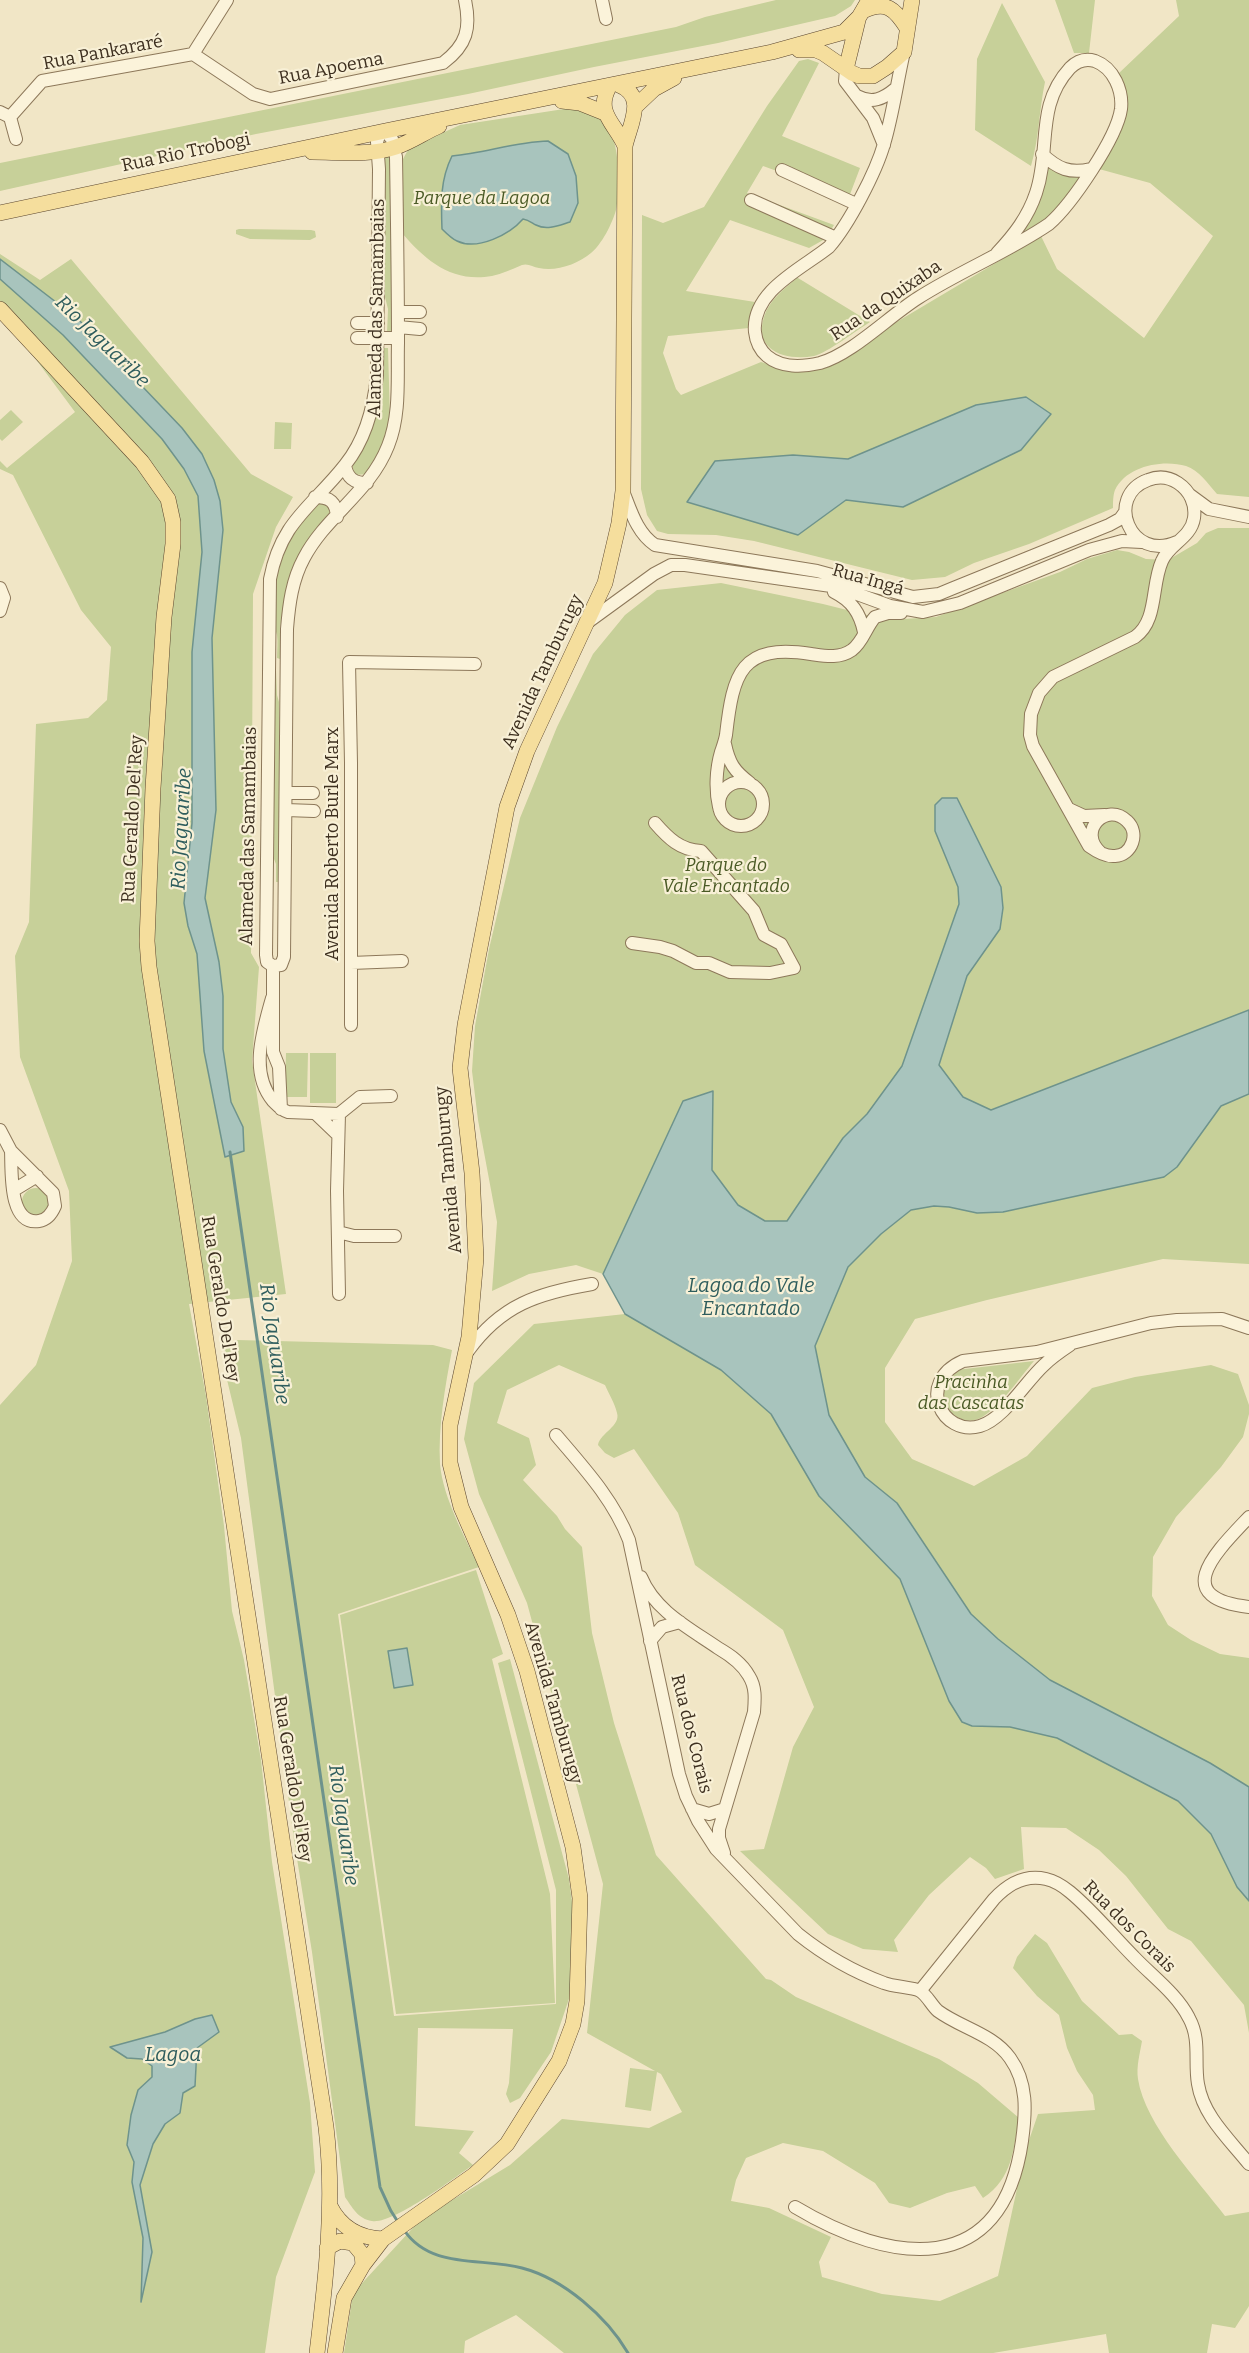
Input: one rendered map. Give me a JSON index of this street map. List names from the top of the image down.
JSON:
{
  "streets": {
    "main road": ["Rua Rio Trobogi", "Avenida Tamburugy", "Rua Geraldo Del'Rey"],
    "street": [
      "Rua Pankararé",
      "Rua Apoema",
      "Rua da Quixaba",
      "Alameda das Samambaias",
      "Rua Ingá",
      "Avenida Roberto Burle Marx",
      "Rua dos Corais"
    ]
  },
  "crossings": [
    ["Rua Pankararé", "Rua Apoema"],
    ["Rua Rio Trobogi", "Alameda das Samambaias"],
    ["Rua Ingá", "Avenida Tamburugy"]
  ],
  "water": ["Rio Jaguaribe", "Lagoa do Vale Encantado", "Lagoa"],
  "parks": ["Parque da Lagoa", "Parque do Vale Encantado", "Pracinha das Cascatas"]
}
